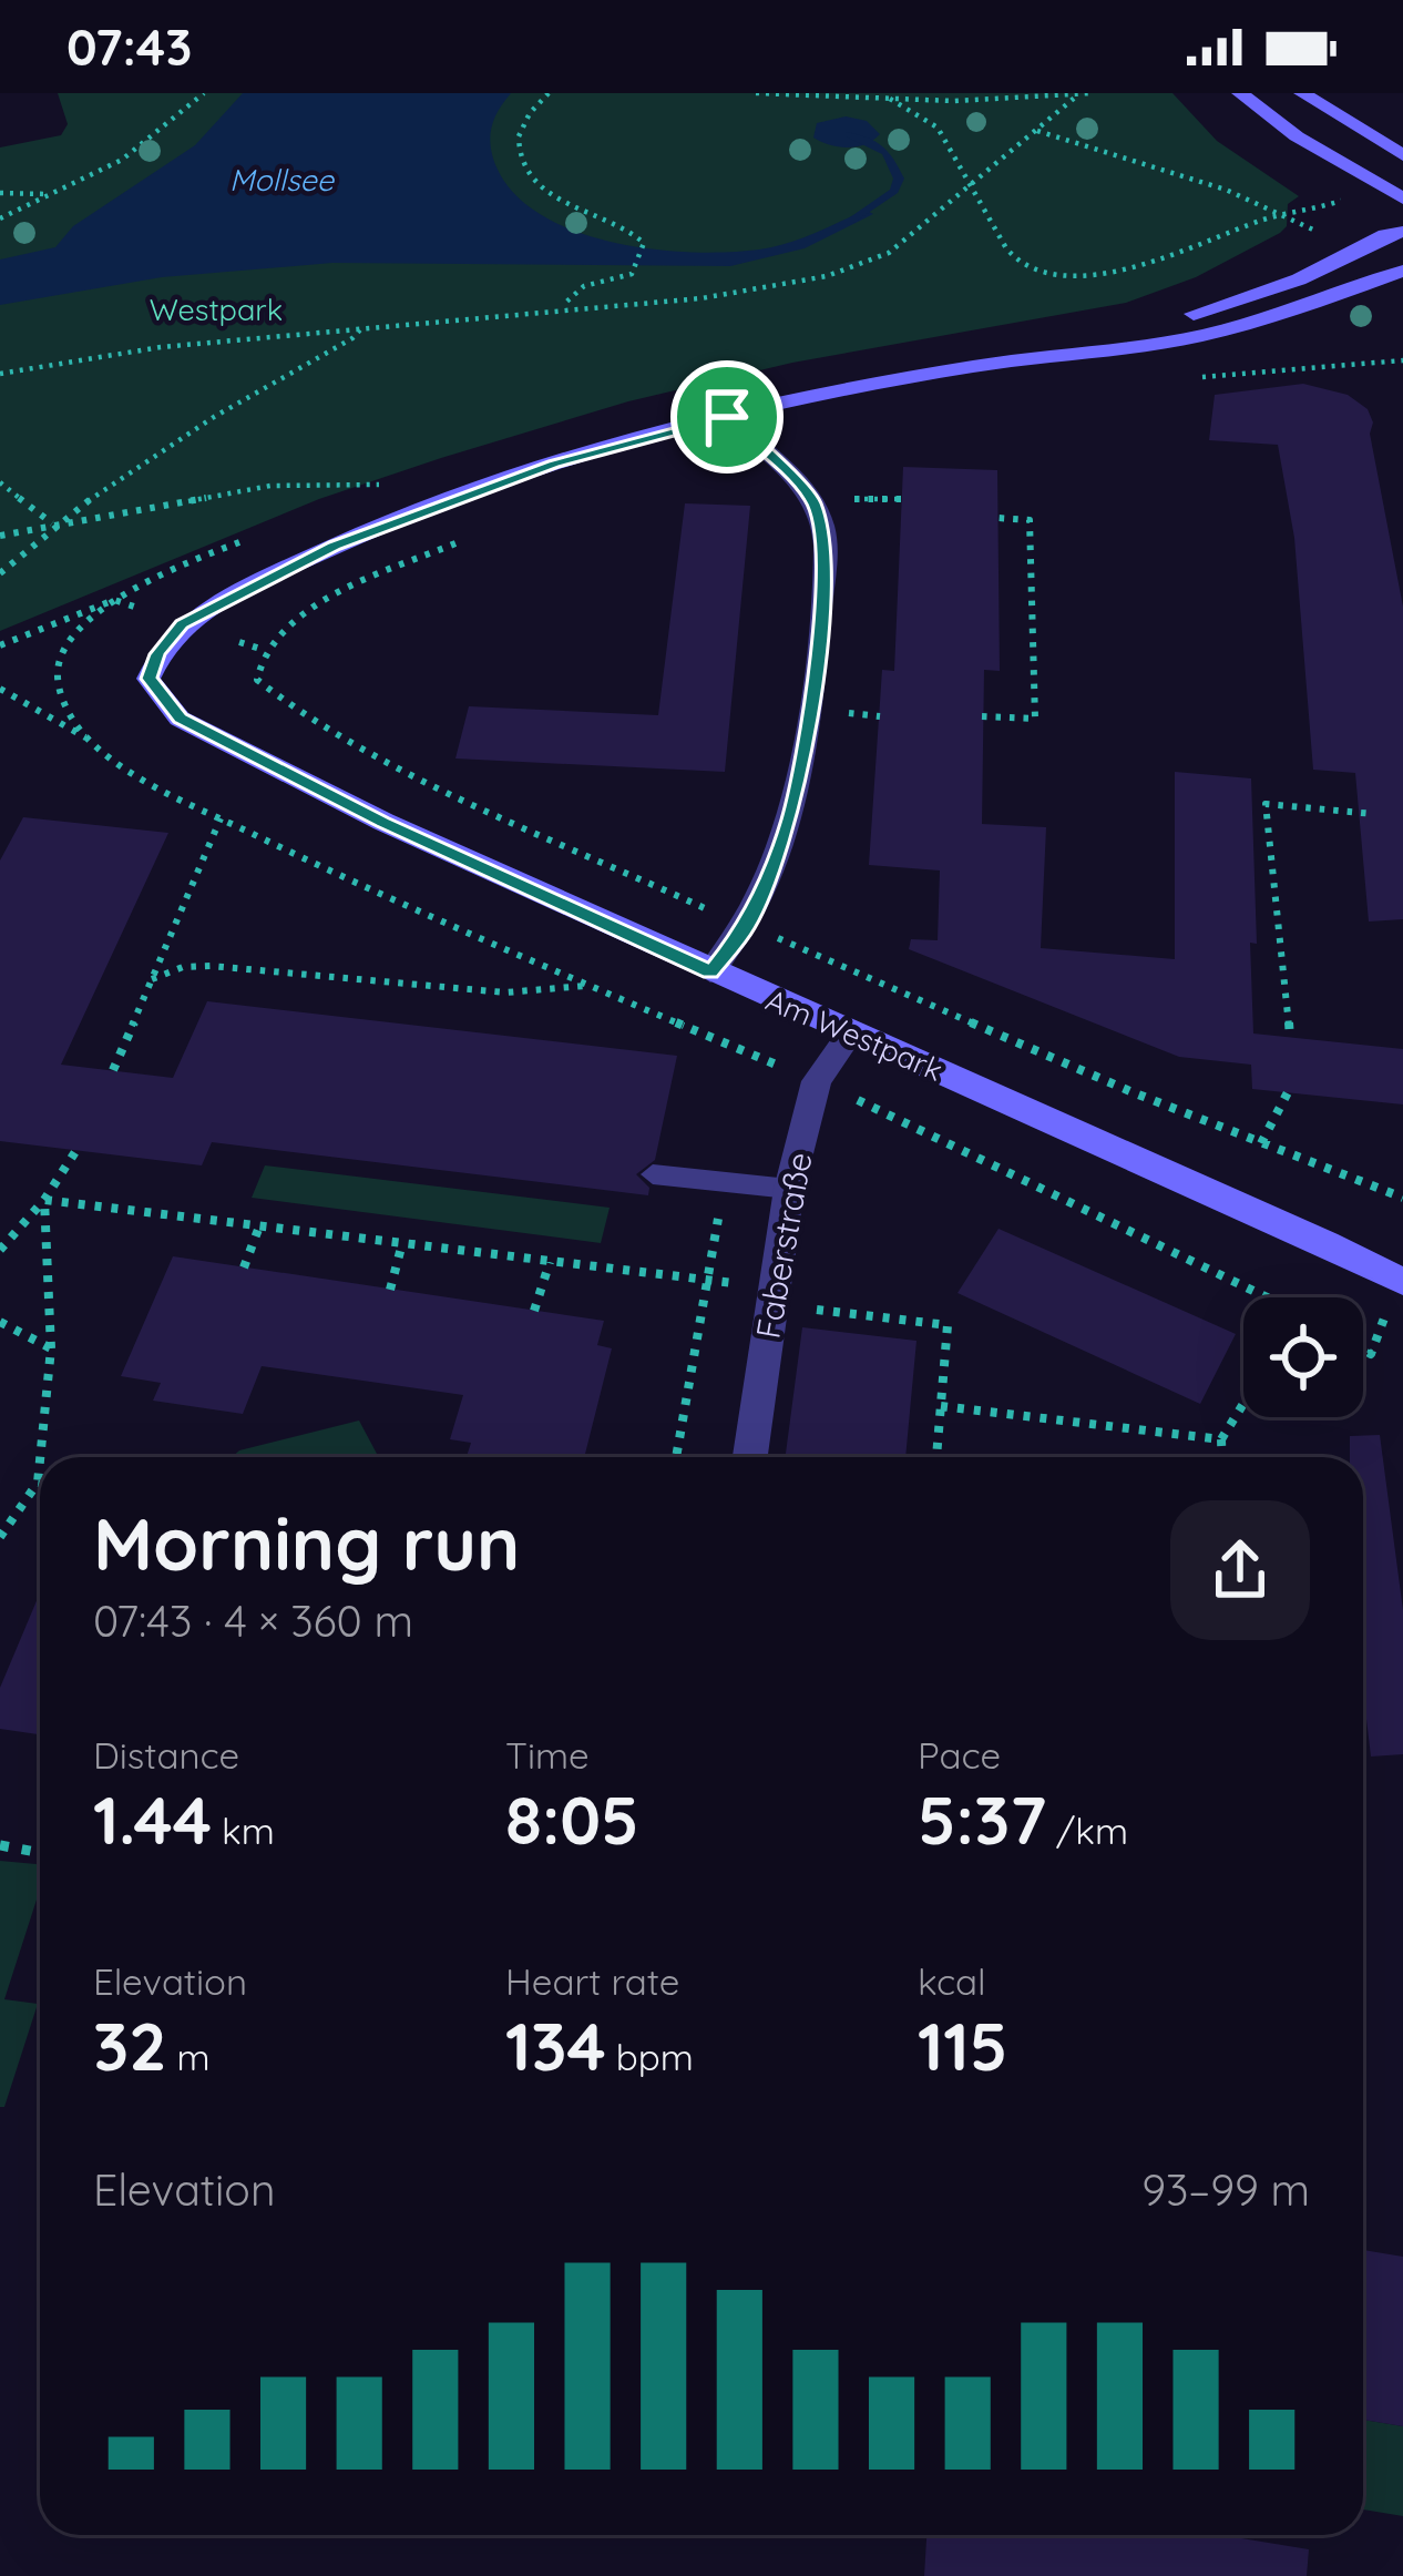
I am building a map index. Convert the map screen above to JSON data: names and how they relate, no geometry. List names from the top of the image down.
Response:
{
  "streets": {
    "street": ["Am Westpark", "Faberstraße"]
  },
  "crossings": [
    ["Am Westpark", "Faberstraße"]
  ],
  "water": ["Mollsee"],
  "parks": ["Westpark"],
  "page": {
    "status": "07:43",
    "heading": ["Morning run", "07:43 · 4 × 360 m"],
    "stats": [
      ["Distance", "1.44 km"],
      ["Time", "8:05"],
      ["Pace", "5:37 /km"],
      ["Elevation", "32 m"],
      ["Heart rate", "134 bpm"],
      ["kcal", "115"]
    ],
    "chart": ["Elevation", "93–99 m"]
  }
}
